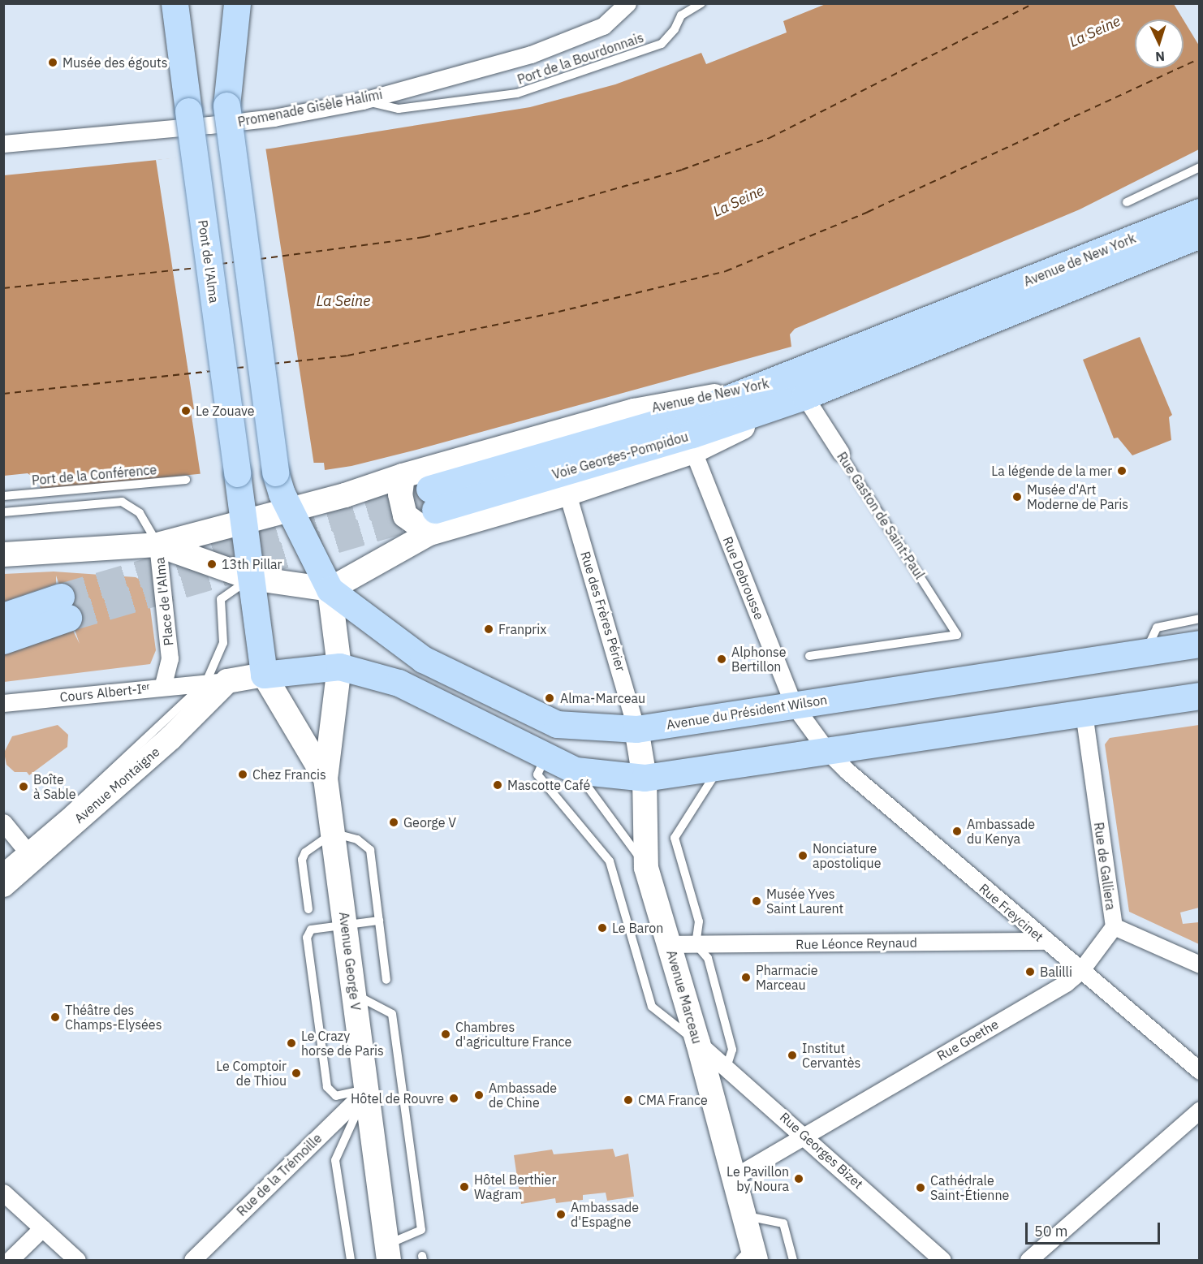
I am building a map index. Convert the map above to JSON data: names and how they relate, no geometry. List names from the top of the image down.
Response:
{
  "streets": {
    "main road": [
      "Avenue de New York",
      "Pont de l'Alma",
      "Voie Georges-Pompidou",
      "Avenue du Président Wilson"
    ],
    "street": [
      "Promenade Gisèle Halimi",
      "Rue Gaston de Saint-Paul",
      "Rue Debrousse",
      "Place de l'Alma",
      "Rue des Frères Périer",
      "Cours Albert-Iᵉʳ",
      "Avenue Montaigne",
      "Rue de Galliera",
      "Rue Freycinet",
      "Rue Léonce Reynaud",
      "Avenue George V",
      "Avenue Marceau",
      "Rue Goethe",
      "Rue Georges Bizet",
      "Rue de la Trémoille"
    ],
    "lane": ["Port de la Bourdonnais", "Port de la Conférence"]
  },
  "crossings": [
    ["Port de la Bourdonnais", "Promenade Gisèle Halimi"],
    ["Avenue de New York", "Voie Georges-Pompidou"],
    ["Avenue de New York", "Rue Gaston de Saint-Paul"],
    ["Avenue de New York", "Rue Debrousse"],
    ["Avenue de New York", "Place de l'Alma"],
    ["Avenue de New York", "Rue des Frères Périer"],
    ["Avenue de New York", "Avenue du Président Wilson"],
    ["Pont de l'Alma", "Place de l'Alma"],
    ["Voie Georges-Pompidou", "Rue Gaston de Saint-Paul"],
    ["Port de la Conférence", "Place de l'Alma"],
    ["Rue Debrousse", "Avenue du Président Wilson"],
    ["Rue Debrousse", "Rue Freycinet"],
    ["Place de l'Alma", "Cours Albert-Iᵉʳ"],
    ["Place de l'Alma", "Avenue du Président Wilson"],
    ["Rue des Frères Périer", "Avenue du Président Wilson"],
    ["Rue des Frères Périer", "Avenue Marceau"],
    ["Cours Albert-Iᵉʳ", "Avenue Montaigne"],
    ["Avenue du Président Wilson", "Avenue Marceau"],
    ["Rue de Galliera", "Rue Goethe"],
    ["Rue Freycinet", "Rue Léonce Reynaud"],
    ["Rue Freycinet", "Rue Goethe"],
    ["Rue Léonce Reynaud", "Avenue Marceau"],
    ["Avenue George V", "Rue de la Trémoille"],
    ["Avenue Marceau", "Rue Goethe"],
    ["Avenue Marceau", "Rue Georges Bizet"],
    ["Rue Goethe", "Rue Georges Bizet"]
  ],
  "water": ["La Seine"],
  "places": [
    "Musée des égouts",
    "Le Zouave",
    "La légende de la mer",
    "Musée d'Art Moderne de Paris",
    "13th Pillar",
    "Franprix",
    "Alphonse Bertillon",
    "Alma-Marceau",
    "Chez Francis",
    "Mascotte Café",
    "Boîte à Sable",
    "George V",
    "Ambassade du Kenya",
    "Nonciature apostolique",
    "Musée Yves Saint Laurent",
    "Le Baron",
    "Balilli",
    "Pharmacie Marceau",
    "Théâtre des Champs-Elysées",
    "Chambres d'agriculture France",
    "Le Crazy horse de Paris",
    "Institut Cervantès",
    "Le Comptoir de Thiou",
    "Ambassade de Chine",
    "Hôtel de Rouvre",
    "CMA France",
    "Le Pavillon by Noura",
    "Hôtel Berthier Wagram",
    "Cathédrale Saint-Étienne",
    "Ambassade d'Espagne"
  ],
  "scale_bar": "50 m",
  "north": "bottom"
}
